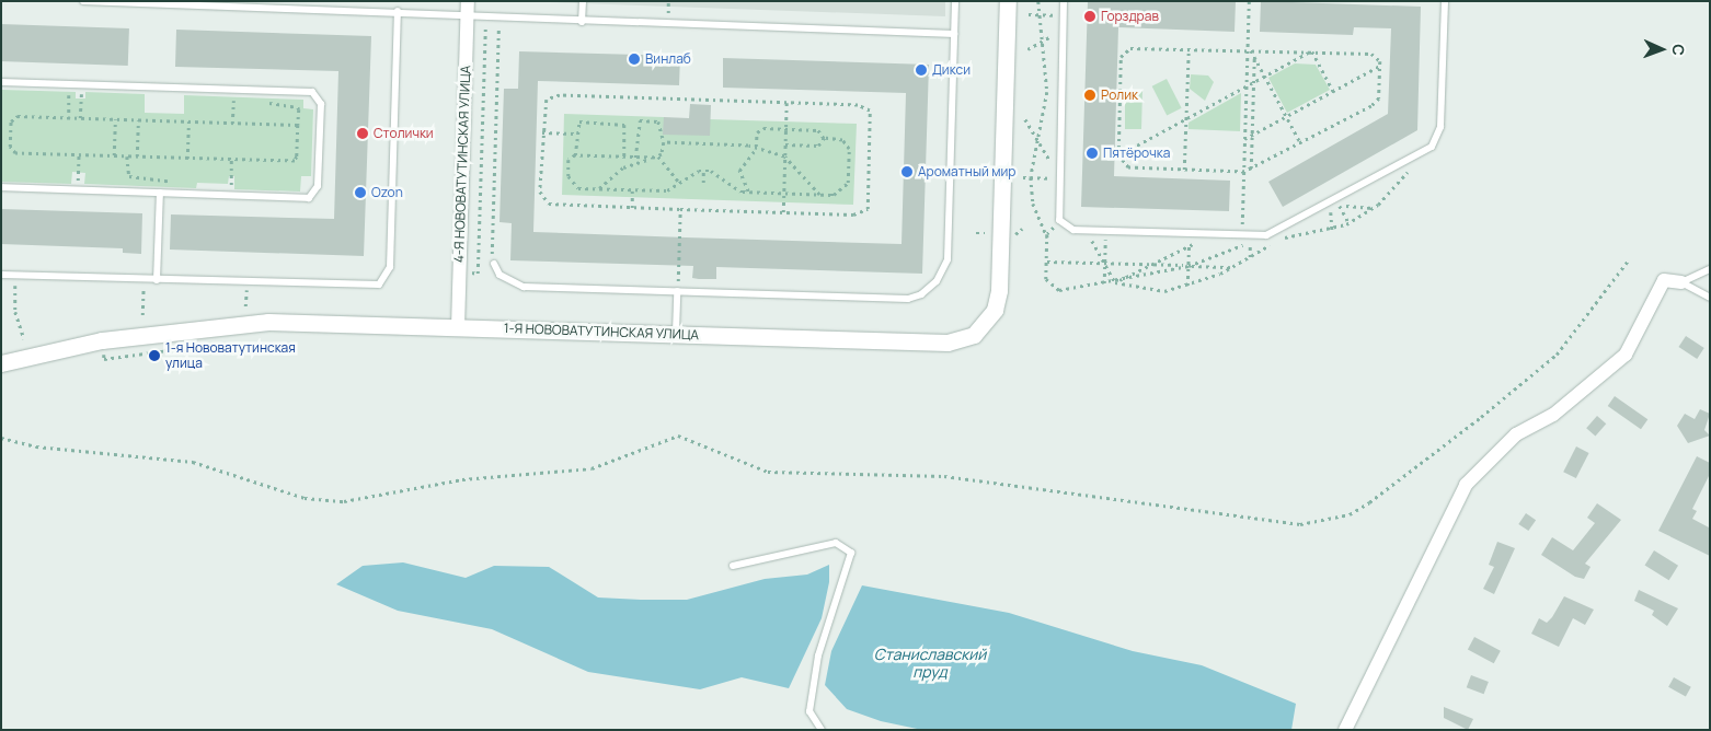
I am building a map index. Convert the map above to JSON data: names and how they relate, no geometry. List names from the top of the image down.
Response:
{
  "streets": {
    "street": ["4-Я НОВОВАТУТИНСКАЯ УЛИЦА", "1-Я НОВОВАТУТИНСКАЯ УЛИЦА"]
  },
  "crossings": [
    ["4-Я НОВОВАТУТИНСКАЯ УЛИЦА", "1-Я НОВОВАТУТИНСКАЯ УЛИЦА"]
  ],
  "water": ["Станиславский пруд"],
  "places": [
    "Горздрав",
    "Винлаб",
    "Дикси",
    "Ролик",
    "Столички",
    "Пятёрочка",
    "Ароматный мир",
    "Ozon",
    "1-я Нововатутинская улица"
  ],
  "north": "right"
}
